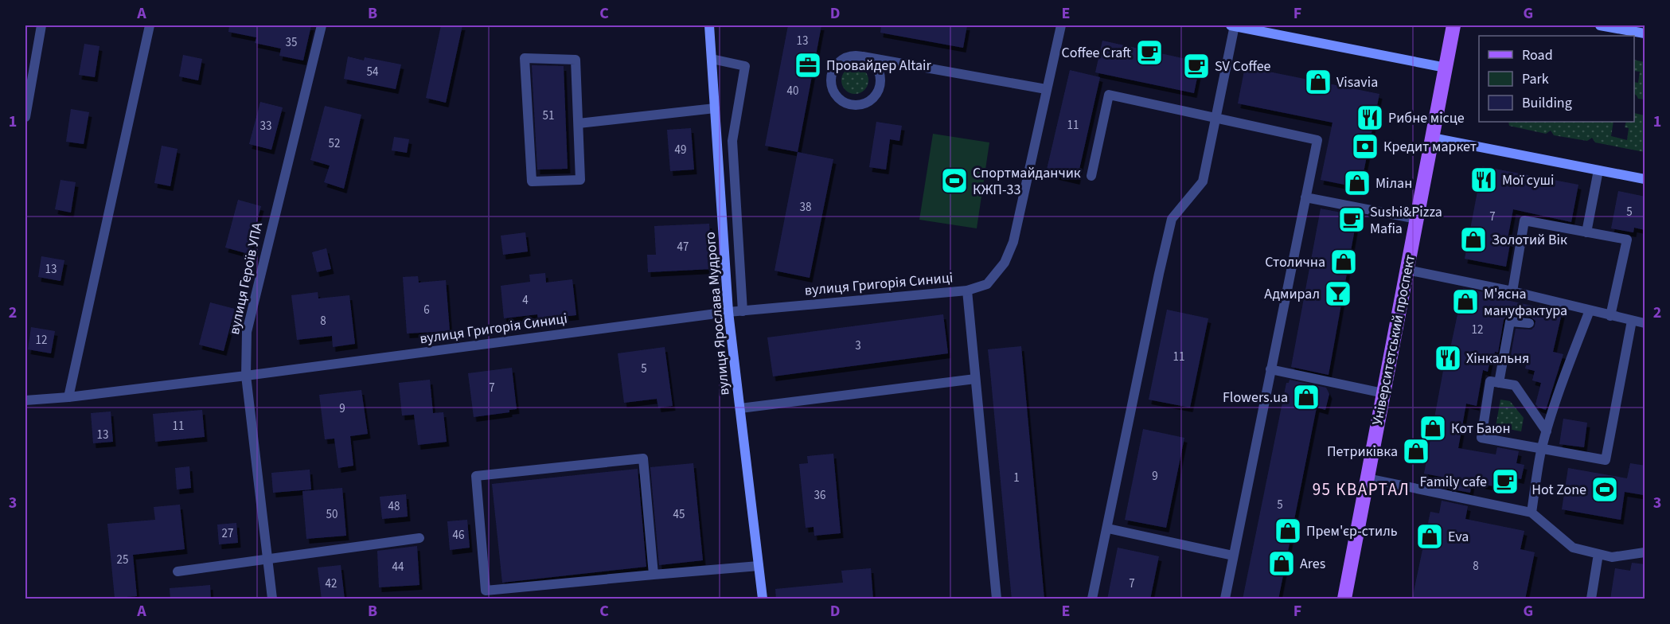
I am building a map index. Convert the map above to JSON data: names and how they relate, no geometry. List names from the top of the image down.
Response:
{
  "streets": {
    "main road": ["Університетський проспект"],
    "street": ["вулиця Героїв УПА", "вулиця Григорія Синиці", "вулиця Ярослава Мудрого"]
  },
  "crossings": [
    ["вулиця Героїв УПА", "вулиця Григорія Синиці"],
    ["вулиця Григорія Синиці", "вулиця Ярослава Мудрого"]
  ],
  "districts": ["95 КВАРТАЛ"],
  "places": {
    "cafe": [
      "Coffee Craft",
      "SV Coffee",
      "Sushi&Pizza Mafia",
      "Family cafe"
    ],
    "office": ["Провайдер Altair"],
    "shop": [
      "Visavia",
      "Мілан",
      "Золотий Вік",
      "Столична",
      "М'ясна мануфактура",
      "Flowers.ua",
      "Кот Баюн",
      "Петриківка",
      "Прем'єр-стиль",
      "Eva",
      "Ares"
    ],
    "restaurant": ["Рибне місце", "Мої суші", "Хінкальня"],
    "bank": ["Кредит маркет"],
    "sports": ["Спортмайданчик КЖП-33", "Hot Zone"],
    "bar": ["Адмирал"]
  },
  "house_numbers": [
    "13",
    "35",
    "54",
    "40",
    "51",
    "11",
    "33",
    "52",
    "49",
    "38",
    "5",
    "7",
    "47",
    "13",
    "4",
    "6",
    "8",
    "12",
    "12",
    "3",
    "11",
    "5",
    "7",
    "9",
    "11",
    "13",
    "9",
    "1",
    "36",
    "5",
    "48",
    "50",
    "45",
    "27",
    "46",
    "25",
    "8",
    "44",
    "42",
    "7"
  ],
  "legend": ["Road", "Park", "Building"],
  "grid": {
    "columns": [
      "A",
      "B",
      "C",
      "D",
      "E",
      "F",
      "G"
    ],
    "rows": ["1", "2", "3"]
  }
}
